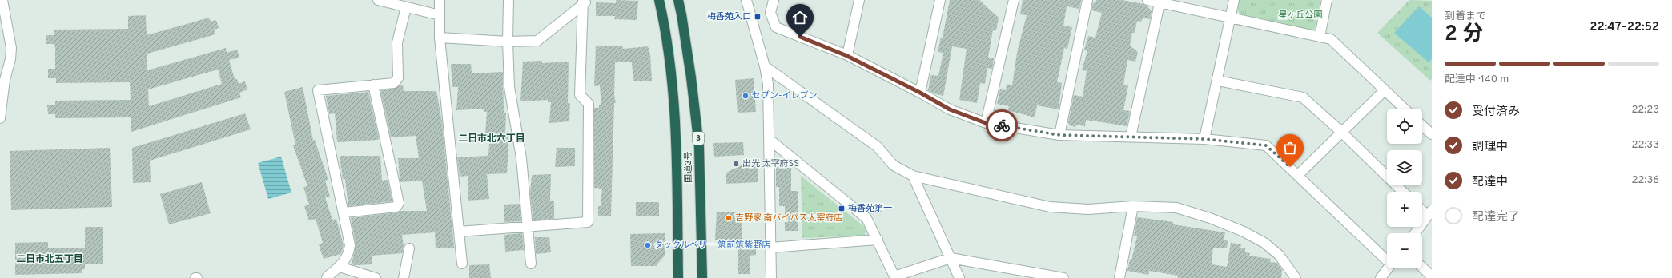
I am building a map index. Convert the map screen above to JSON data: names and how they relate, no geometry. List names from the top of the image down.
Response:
{
  "streets": {
    "highway": ["3", "国道3号"]
  },
  "districts": ["二日市北六丁目", "二日市北五丁目"],
  "parks": ["星ヶ丘公園"],
  "places": {
    "transit": ["梅香苑入口", "梅香苑第一"],
    "other": [
      "セブン-イレブン",
      "出光 太宰府SS",
      "吉野家 南バイパス太宰府店",
      "タックルベリー 筑前筑紫野店"
    ]
  },
  "page": {
    "heading": ["2 分", "到着まで", "22:47–22:52"],
    "bar": "配達中 · 140 m",
    "list": [
      ["受付済み", "22:23"],
      ["調理中", "22:33"],
      ["配達中", "22:36"],
      "配達完了"
    ],
    "map_buttons": ["+", "−"]
  }
}
